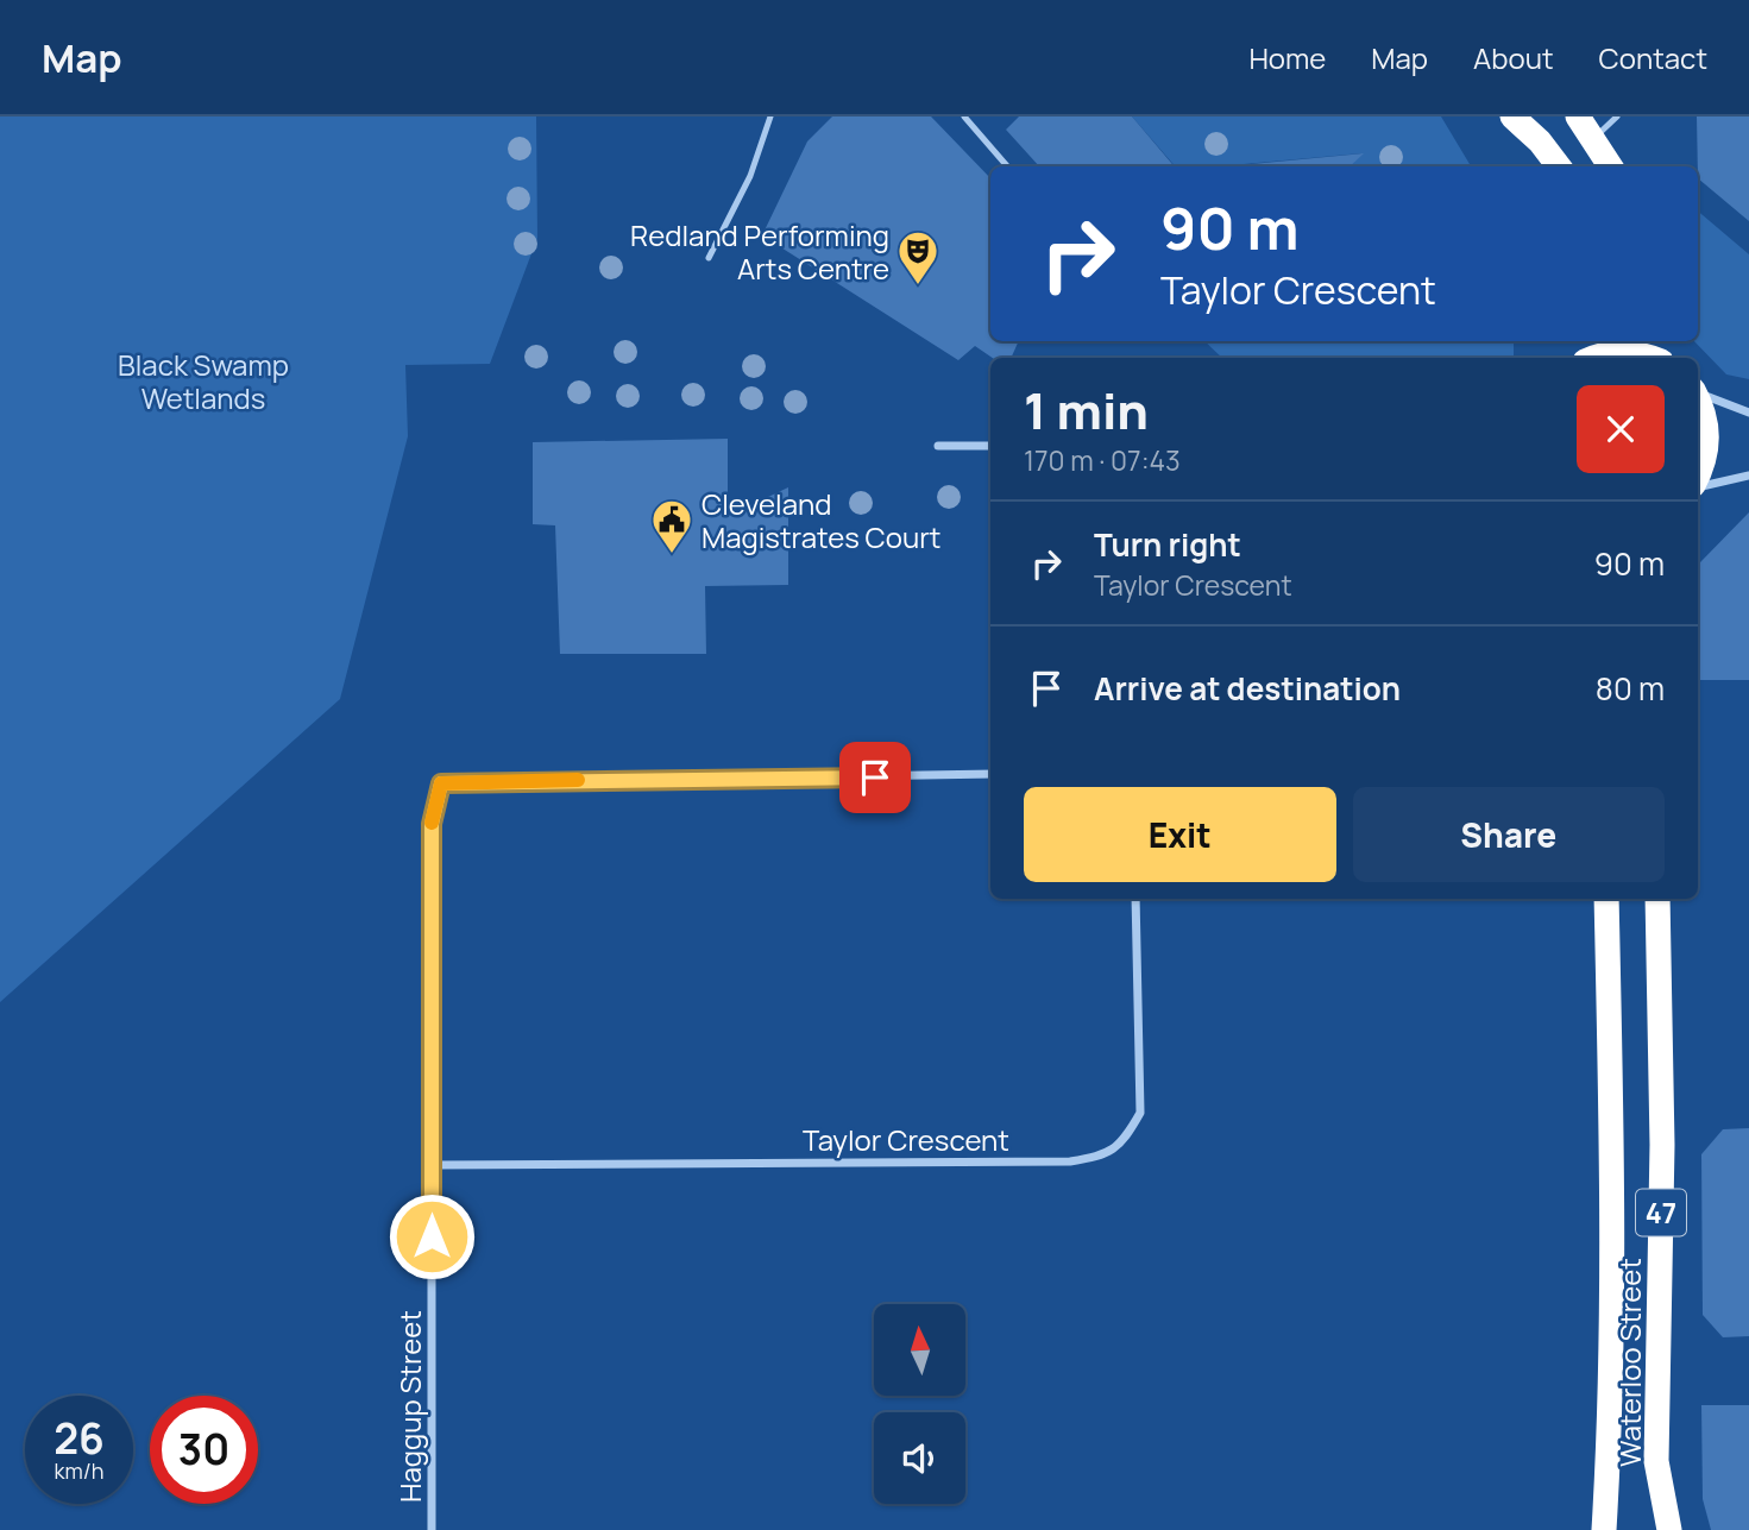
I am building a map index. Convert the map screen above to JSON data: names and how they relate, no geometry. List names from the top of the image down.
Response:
{
  "streets": {
    "highway": ["47", "Waterloo Street"],
    "street": ["Taylor Crescent", "Haggup Street"]
  },
  "crossings": [
    ["Taylor Crescent", "Haggup Street"]
  ],
  "parks": ["Black Swamp Wetlands"],
  "places": {
    "theatre": ["Redland Performing Arts Centre"],
    "public building": ["Cleveland Magistrates Court"]
  },
  "north": "top",
  "page": {
    "header": "Map",
    "nav": [
      "Home",
      "Map",
      "About",
      "Contact"
    ],
    "turn": ["90 m", "Taylor Crescent"],
    "heading": ["1 min", "170 m · 07:43"],
    "list": [
      {
        "name": "Turn right",
        "note": "Taylor Crescent",
        "value": "90 m"
      },
      {
        "name": "Arrive at destination",
        "value": "80 m"
      }
    ],
    "buttons": ["Exit", "Share"],
    "speed": "26 km/h",
    "limit": "30"
  }
}
